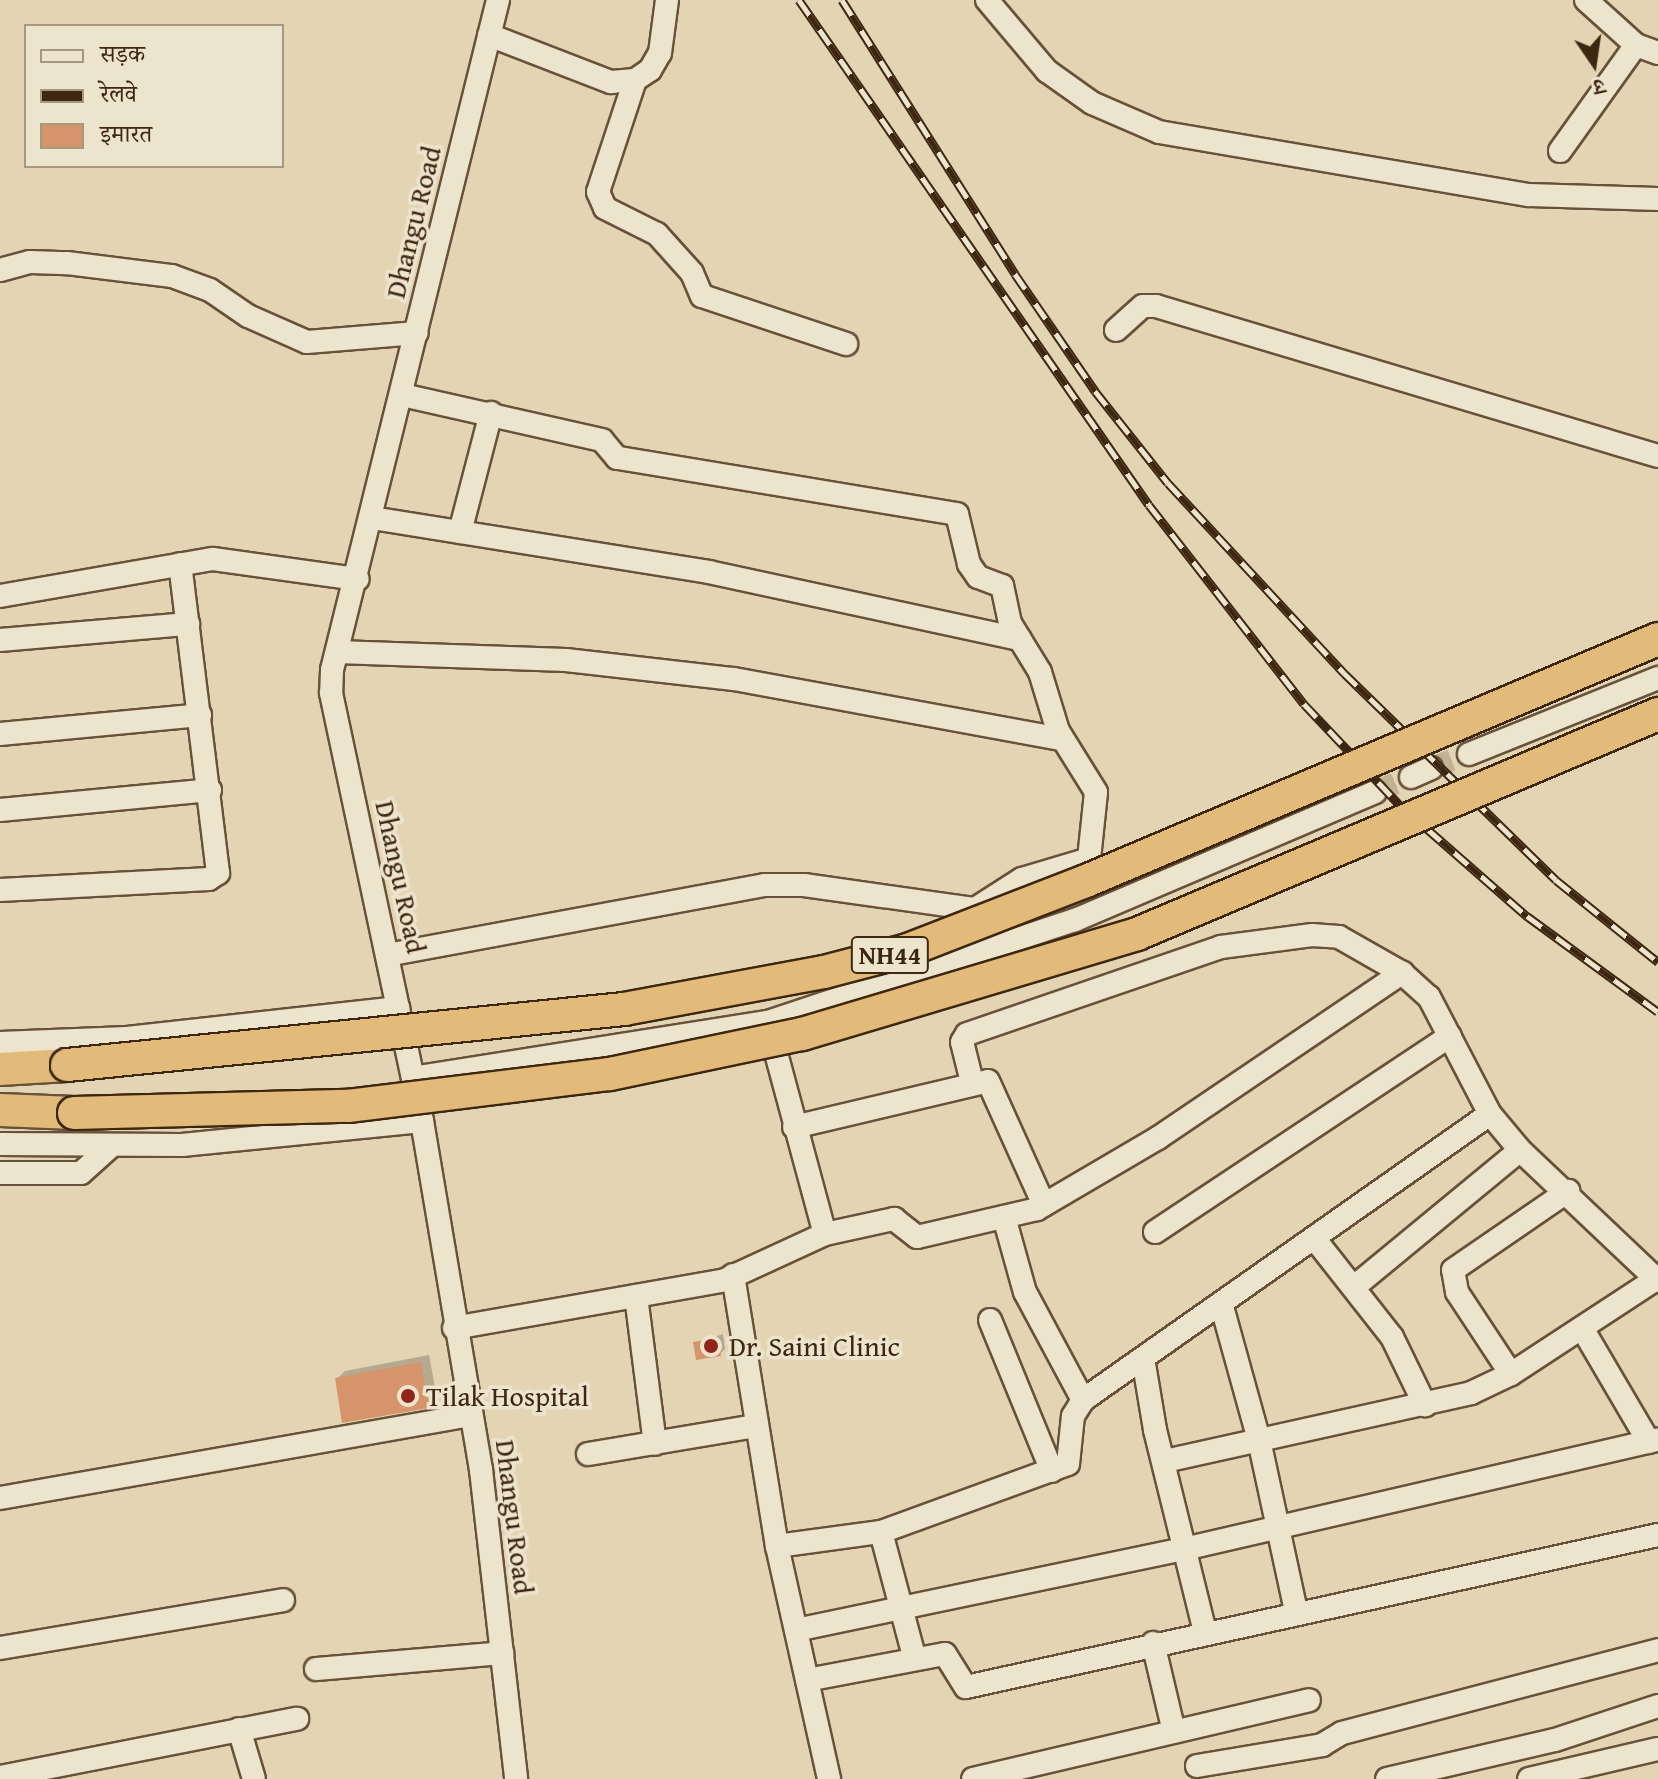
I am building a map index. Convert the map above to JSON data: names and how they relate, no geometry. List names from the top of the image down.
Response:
{
  "streets": {
    "highway": ["NH44"],
    "street": ["Dhangu Road"]
  },
  "places": ["Dr. Saini Clinic", "Tilak Hospital"],
  "legend": ["सड़क", "रेलवे", "इमारत"],
  "north": "bottom"
}
